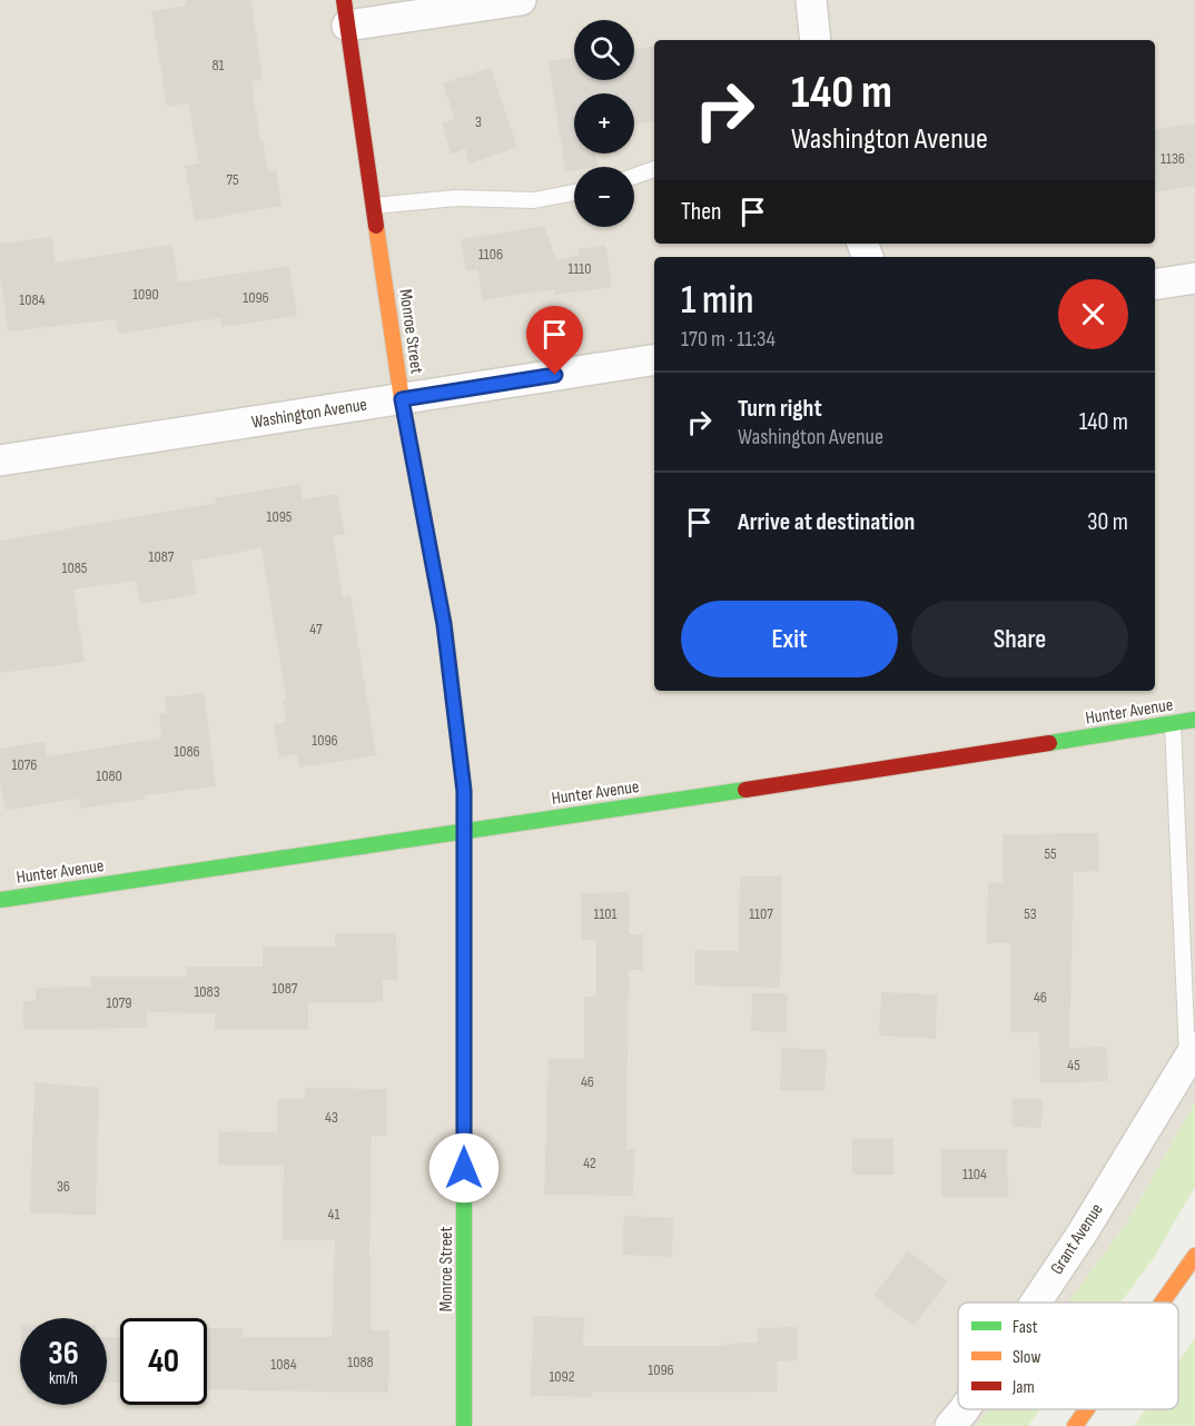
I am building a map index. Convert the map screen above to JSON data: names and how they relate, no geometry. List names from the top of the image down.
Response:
{
  "streets": {
    "main road": ["Monroe Street", "Hunter Avenue"],
    "street": ["Washington Avenue", "Grant Avenue"]
  },
  "crossings": [
    ["Monroe Street", "Washington Avenue"],
    ["Monroe Street", "Hunter Avenue"]
  ],
  "house_numbers": [
    "81",
    "3",
    "1136",
    "75",
    "1106",
    "1110",
    "1090",
    "1096",
    "1084",
    "1095",
    "1087",
    "1085",
    "47",
    "1096",
    "1086",
    "1076",
    "1080",
    "55",
    "1101",
    "1107",
    "53",
    "1087",
    "1083",
    "46",
    "1079",
    "45",
    "46",
    "43",
    "42",
    "1104",
    "36",
    "41",
    "1088",
    "1084",
    "1096",
    "1092"
  ],
  "legend": ["Fast", "Slow", "Jam"],
  "page": {
    "map_buttons": ["+", "−"],
    "turn": ["140 m", "Washington Avenue"],
    "then": "Then",
    "heading": ["1 min", "170 m · 11:34"],
    "list": [
      {
        "name": "Turn right",
        "note": "Washington Avenue",
        "value": "140 m"
      },
      {
        "name": "Arrive at destination",
        "value": "30 m"
      }
    ],
    "buttons": ["Exit", "Share"],
    "speed": "36 km/h",
    "limit": "40"
  }
}
